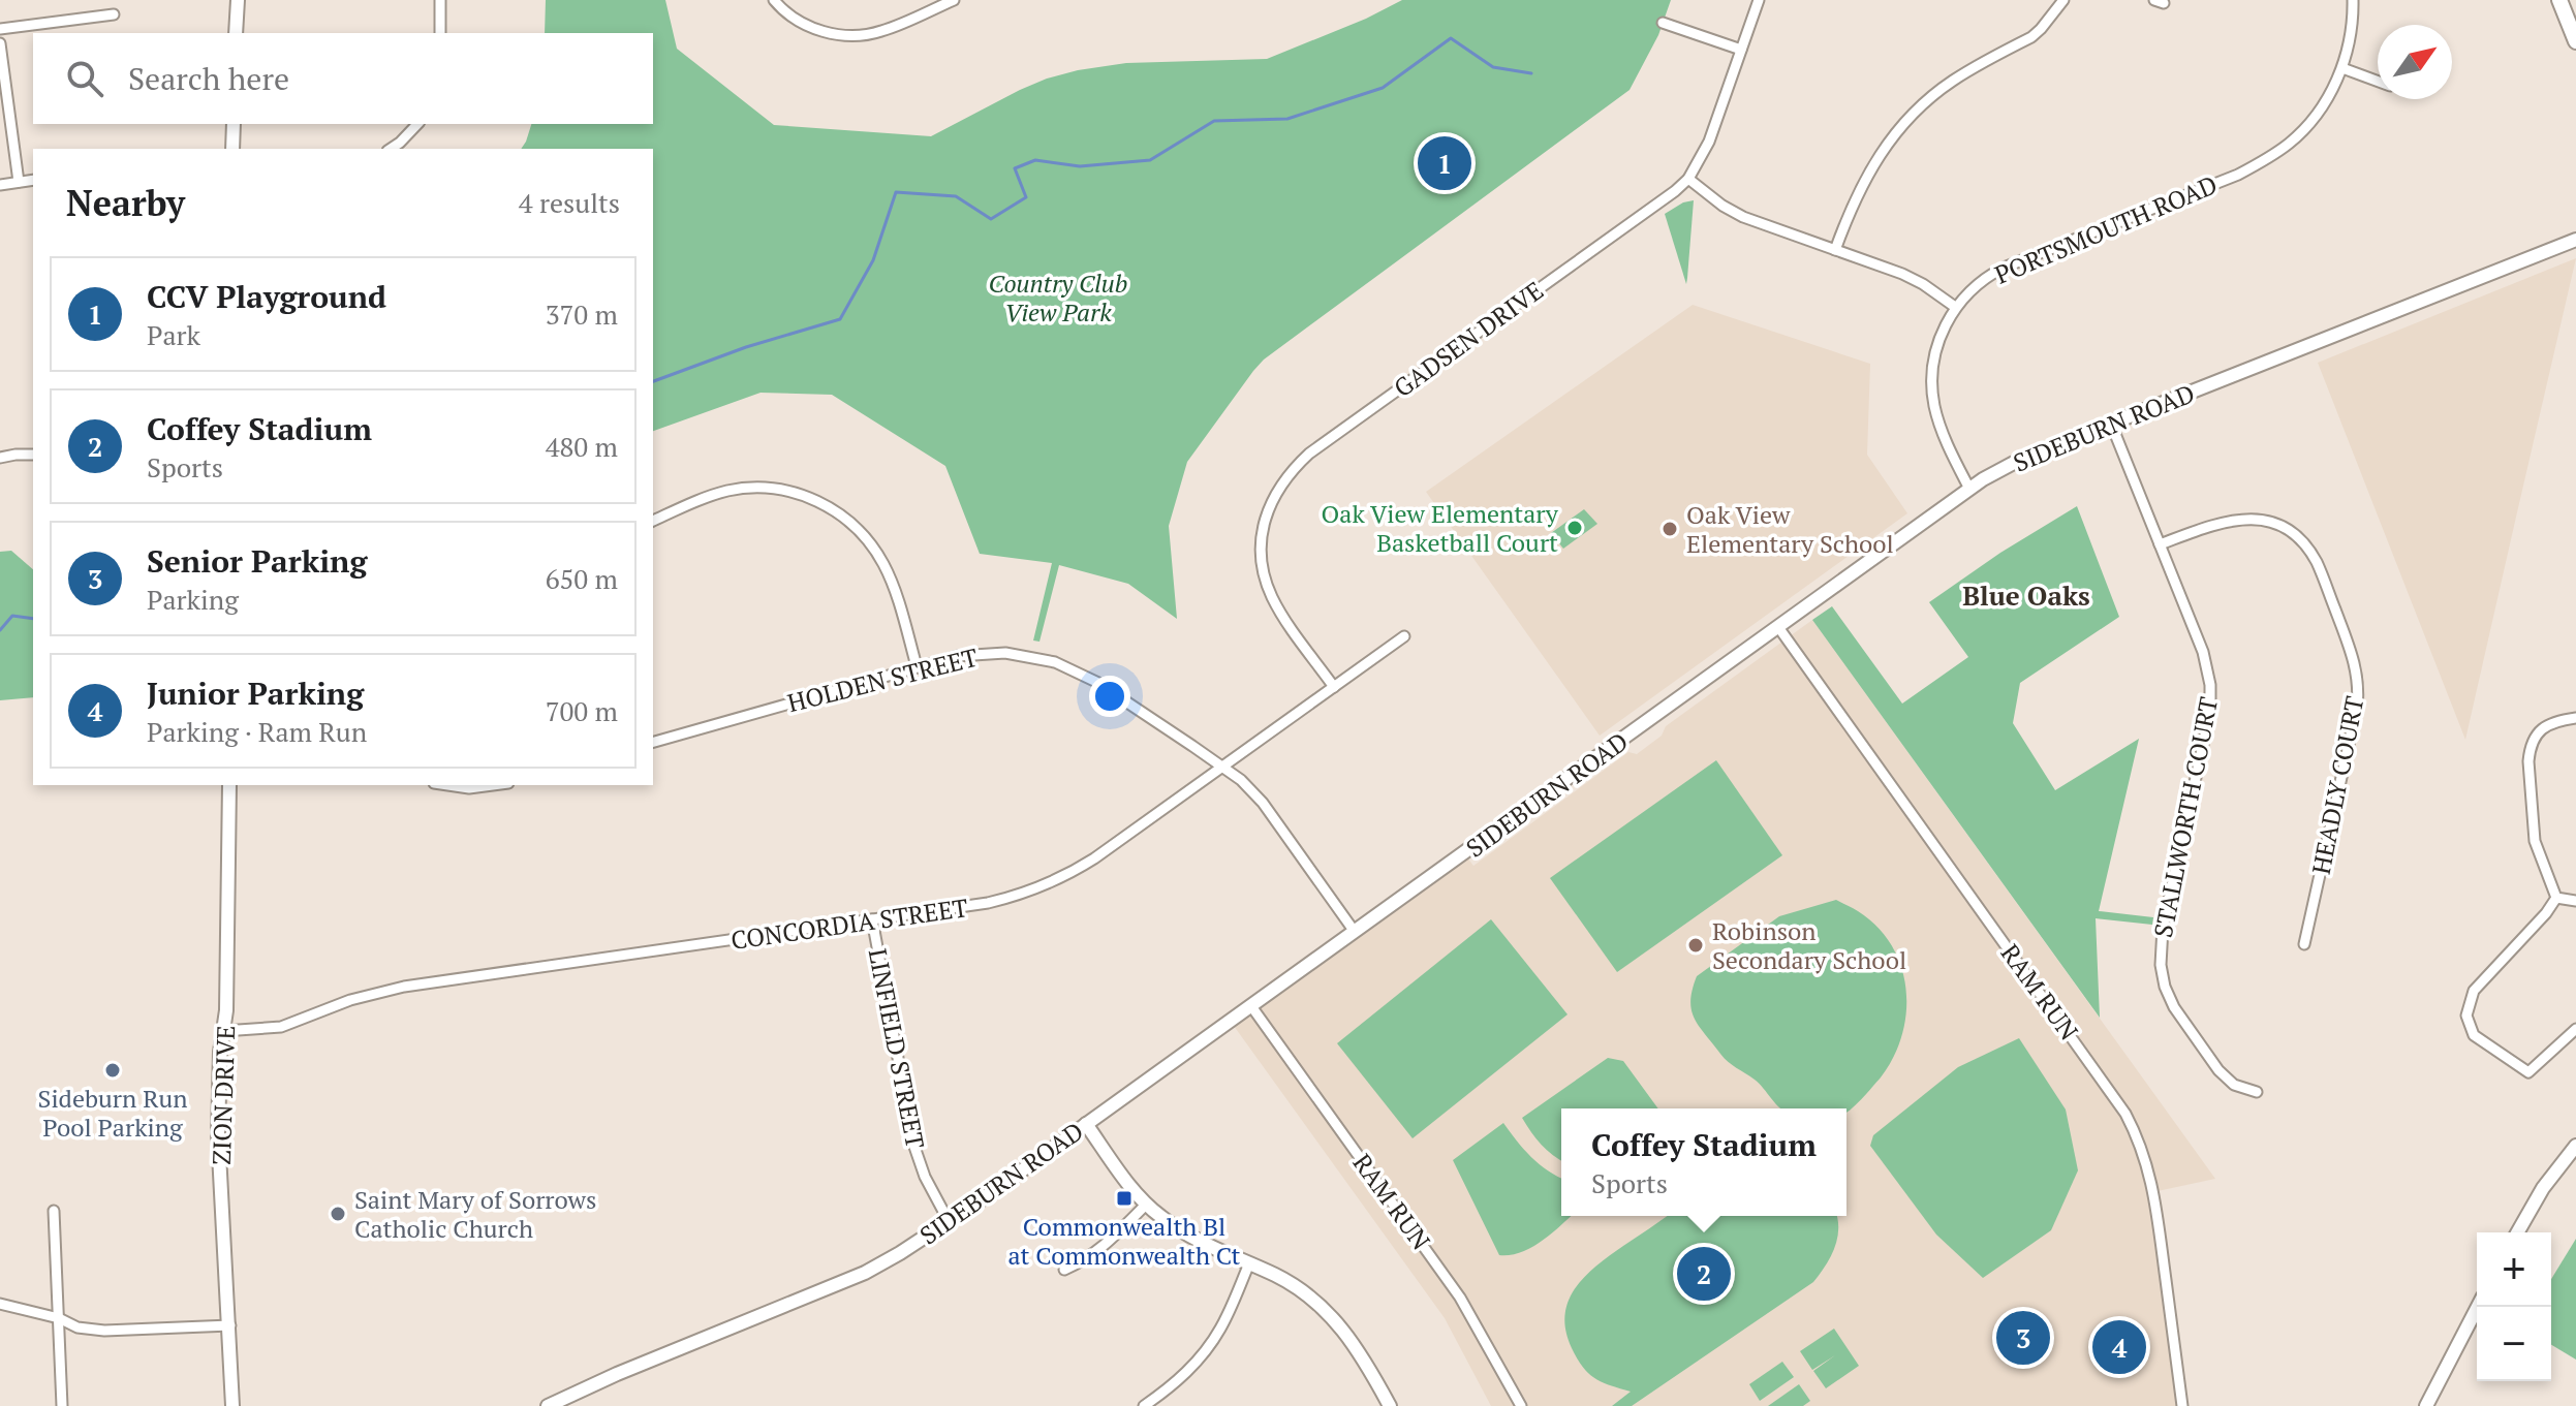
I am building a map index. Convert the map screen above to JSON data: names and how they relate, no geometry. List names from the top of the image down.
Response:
{
  "streets": {
    "street": [
      "PORTSMOUTH ROAD",
      "GADSEN DRIVE",
      "SIDEBURN ROAD",
      "HOLDEN STREET",
      "HEADLY COURT",
      "STALLWORTH COURT",
      "CONCORDIA STREET",
      "RAM RUN",
      "LINFIELD STREET",
      "ZION DRIVE"
    ]
  },
  "crossings": [
    ["PORTSMOUTH ROAD", "SIDEBURN ROAD"],
    ["GADSEN DRIVE", "CONCORDIA STREET"],
    ["SIDEBURN ROAD", "HOLDEN STREET"],
    ["SIDEBURN ROAD", "STALLWORTH COURT"],
    ["SIDEBURN ROAD", "RAM RUN"],
    ["SIDEBURN ROAD", "LINFIELD STREET"],
    ["HOLDEN STREET", "CONCORDIA STREET"],
    ["HEADLY COURT", "STALLWORTH COURT"],
    ["CONCORDIA STREET", "LINFIELD STREET"],
    ["CONCORDIA STREET", "ZION DRIVE"]
  ],
  "districts": ["Blue Oaks"],
  "parks": ["Country Club View Park"],
  "places": {
    "other": [
      "Oak View Elementary Basketball Court",
      "Oak View Elementary School",
      "Robinson Secondary School",
      "Sideburn Run Pool Parking",
      "Saint Mary of Sorrows Catholic Church"
    ],
    "transit": ["Commonwealth Bl at Commonwealth Ct"]
  },
  "north": "top right",
  "page": {
    "search": "Search here",
    "pins": [
      "1",
      "2",
      "3",
      "4"
    ],
    "heading": ["Nearby", "4 results"],
    "list": [
      {
        "mark": "1",
        "name": "CCV Playground",
        "note": "Park",
        "value": "370 m"
      },
      {
        "mark": "2",
        "name": "Coffey Stadium",
        "note": "Sports",
        "value": "480 m"
      },
      {
        "mark": "3",
        "name": "Senior Parking",
        "note": "Parking",
        "value": "650 m"
      },
      {
        "mark": "4",
        "name": "Junior Parking",
        "note": "Parking · Ram Run",
        "value": "700 m"
      }
    ],
    "popup": ["Coffey Stadium", "Sports"],
    "map_buttons": ["+", "−"]
  }
}
